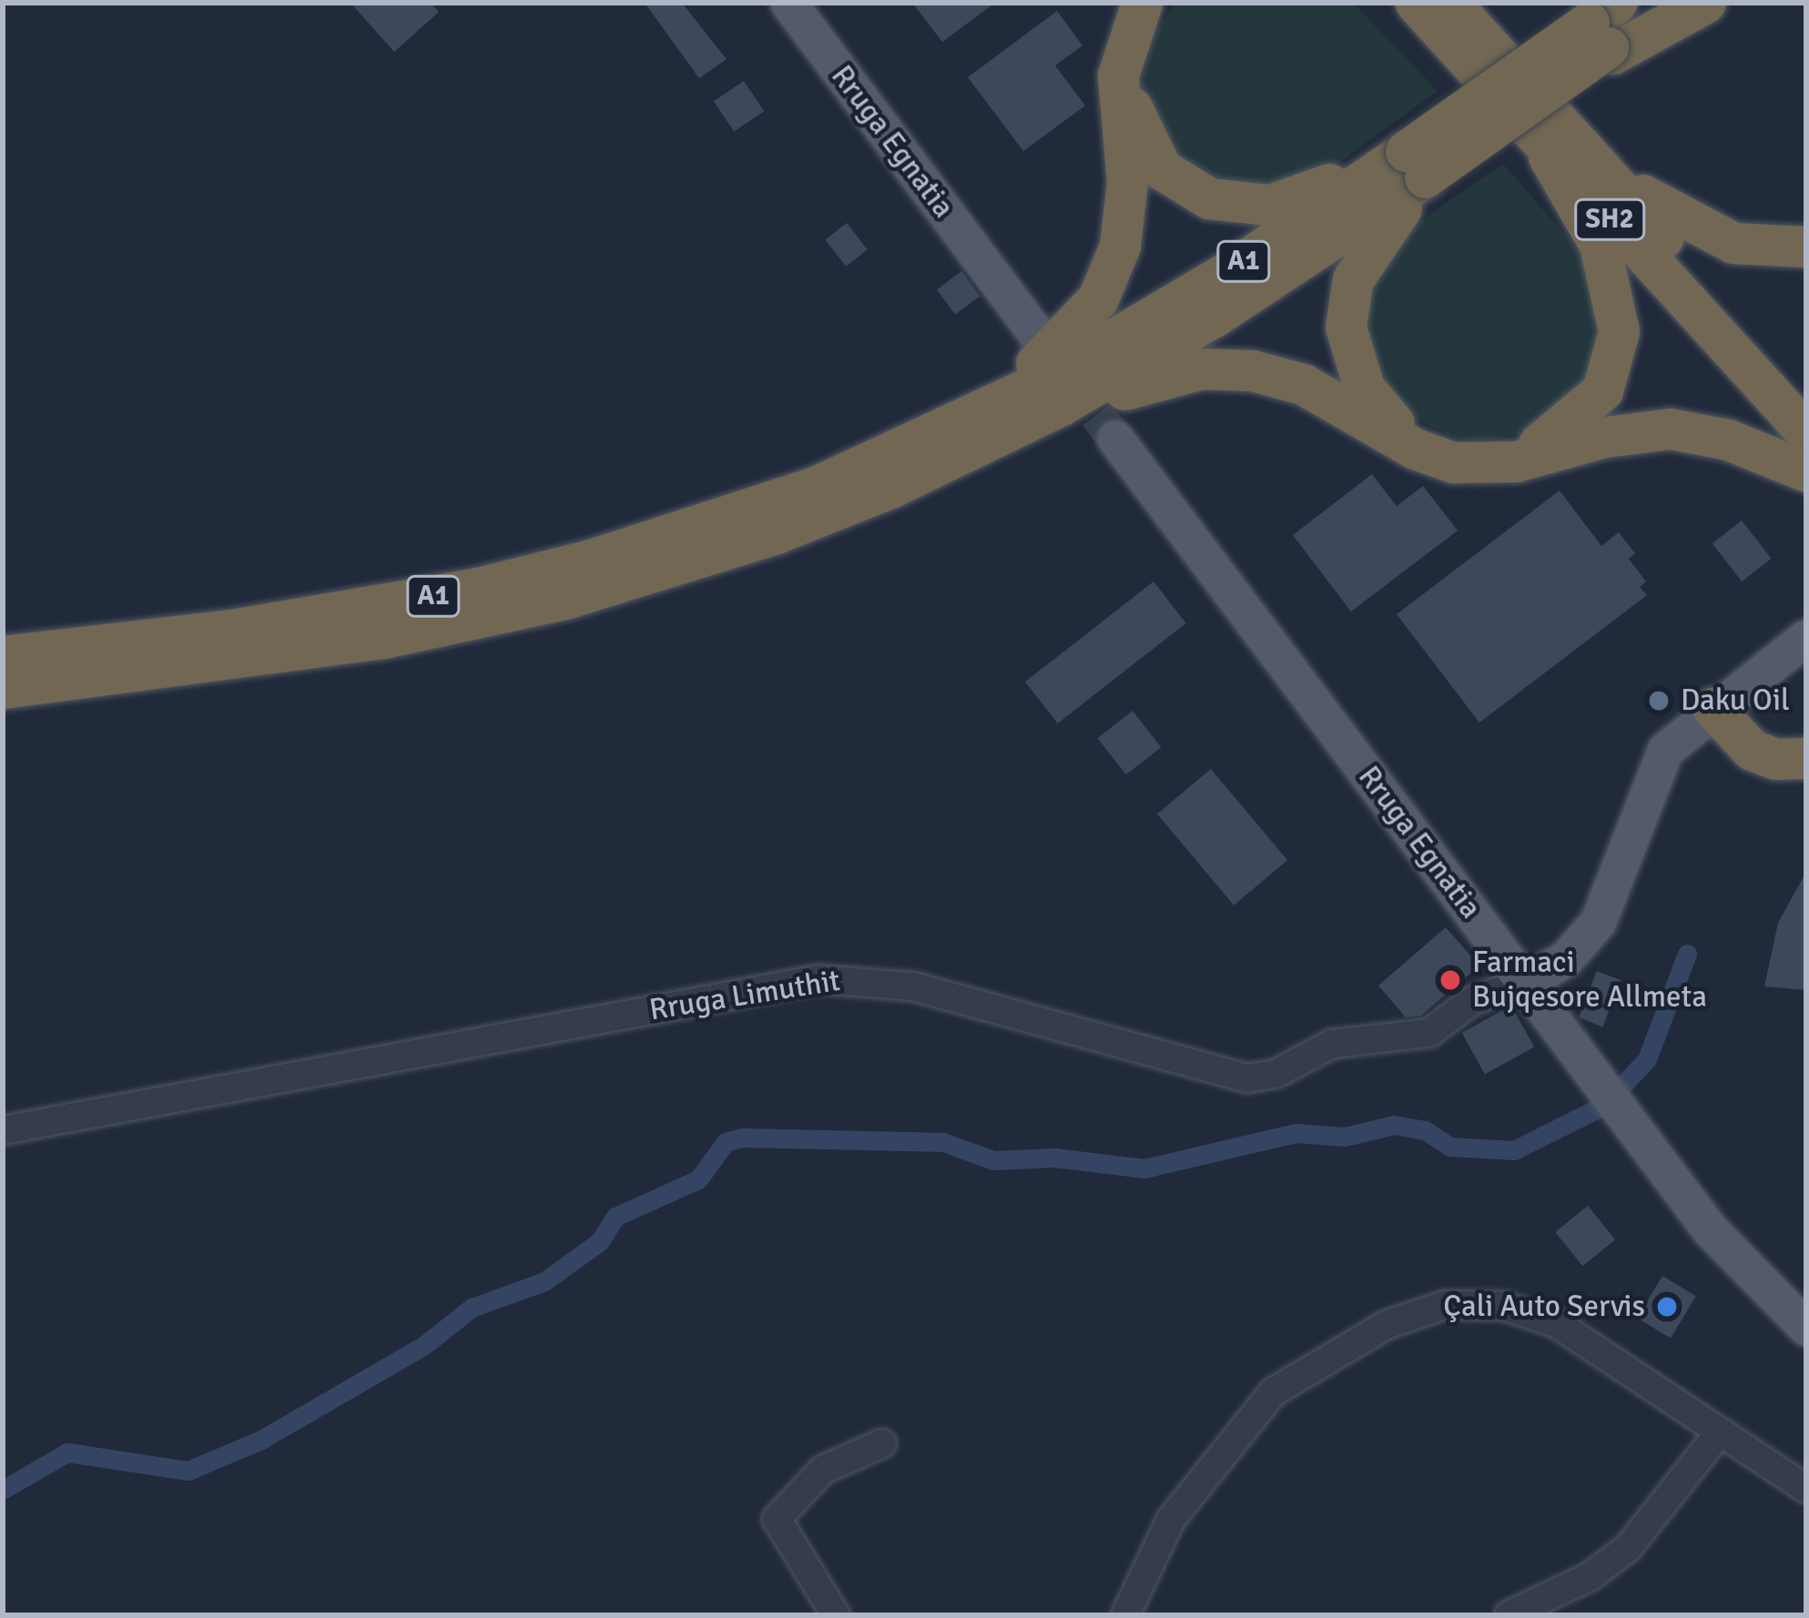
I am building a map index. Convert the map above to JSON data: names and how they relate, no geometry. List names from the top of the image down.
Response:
{
  "streets": {
    "highway": ["SH2", "A1"],
    "main road": ["Rruga Egnatia"],
    "street": ["Rruga Limuthit"]
  },
  "crossings": [
    ["Rruga Egnatia", "Rruga Limuthit"],
    ["SH2", "A1"]
  ],
  "places": ["Daku Oil", "Farmaci Bujqesore Allmeta", "Çali Auto Servis"]
}
